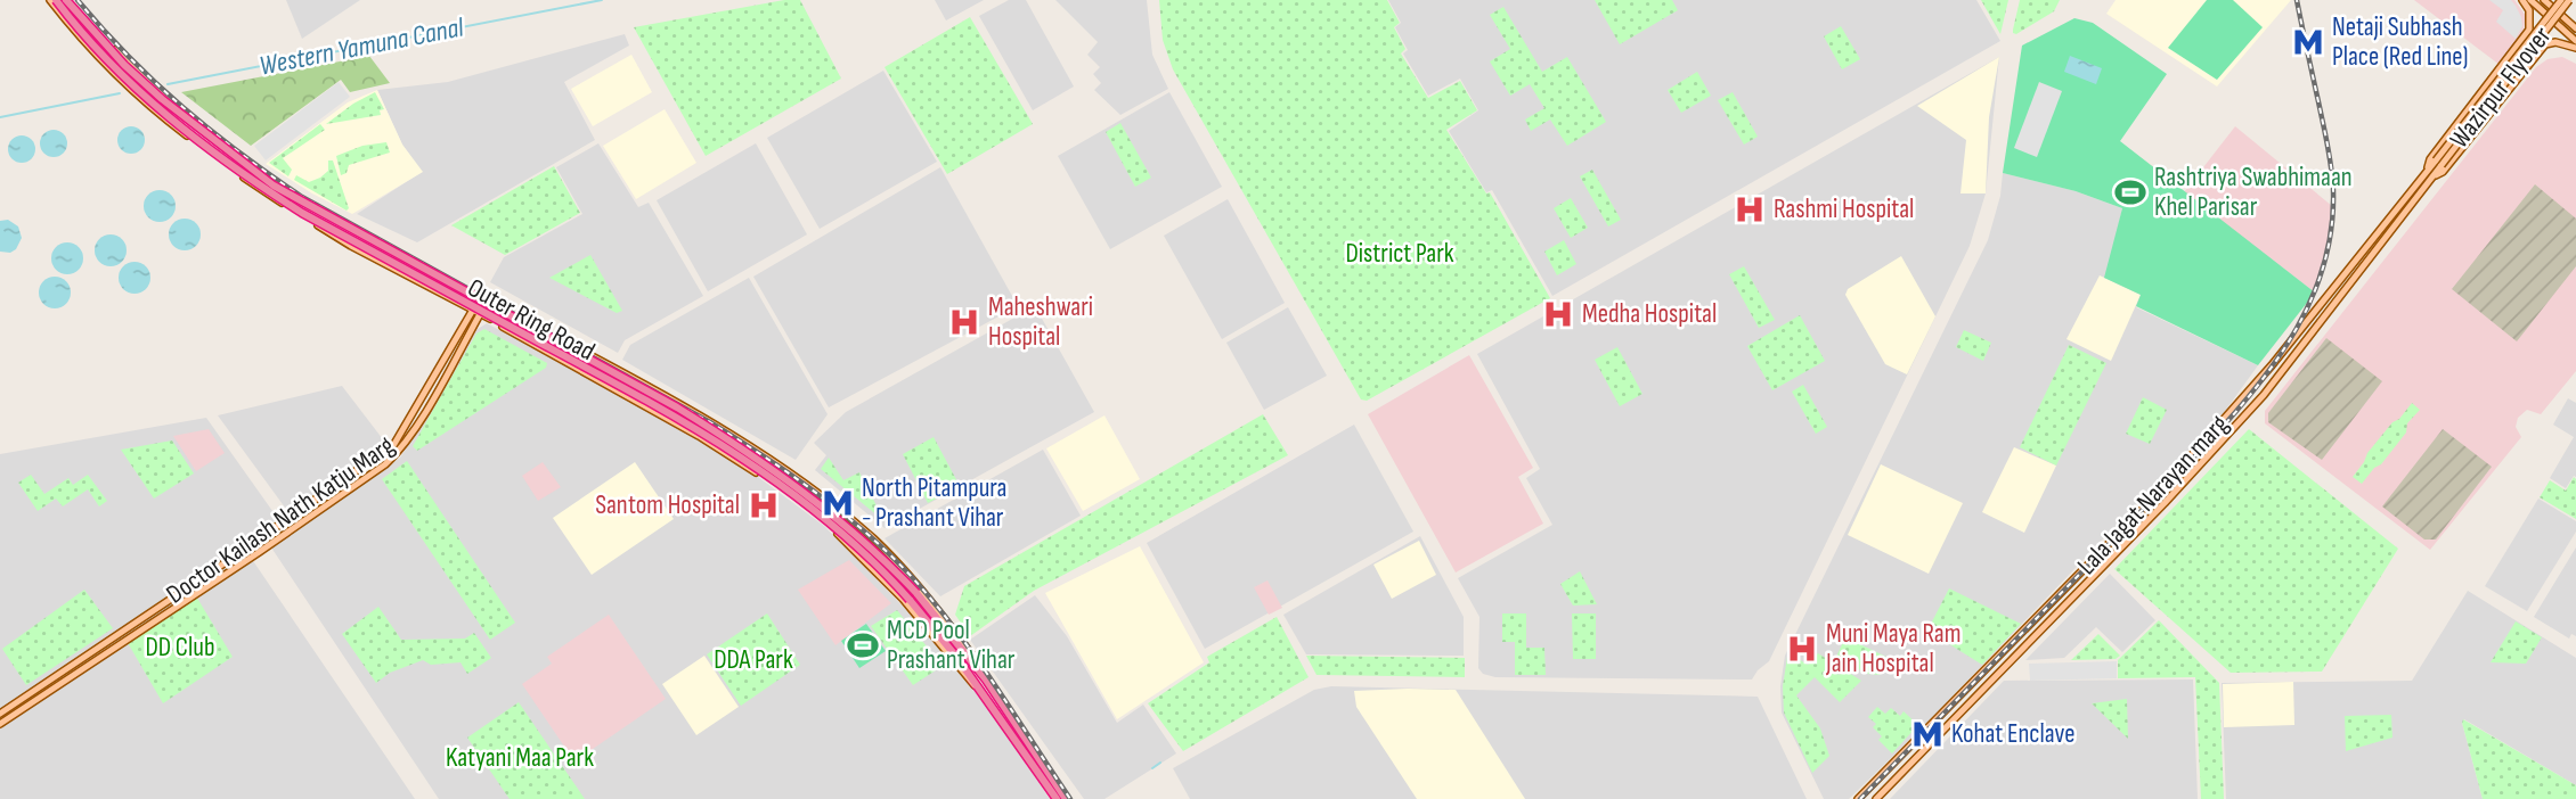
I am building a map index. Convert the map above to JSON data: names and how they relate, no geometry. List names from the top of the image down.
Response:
{
  "streets": {
    "highway": ["Outer Ring Road"],
    "main road": ["Wazirpur Flyover", "Lala Jagat Narayan marg", "Doctor Kailash Nath Katju Marg"]
  },
  "crossings": [
    ["Wazirpur Flyover", "Lala Jagat Narayan marg"],
    ["Outer Ring Road", "Doctor Kailash Nath Katju Marg"]
  ],
  "water": ["Western Yamuna Canal"],
  "parks": [
    "District Park",
    "DD Club",
    "DDA Park",
    "Katyani Maa Park"
  ],
  "places": {
    "metro station": ["Netaji Subhash Place (Red Line)", "North Pitampura - Prashant Vihar", "Kohat Enclave"],
    "sports": ["Rashtriya Swabhimaan Khel Parisar", "MCD Pool Prashant Vihar"],
    "hospital": [
      "Rashmi Hospital",
      "Medha Hospital",
      "Maheshwari Hospital",
      "Santom Hospital",
      "Muni Maya Ram Jain Hospital"
    ]
  }
}
